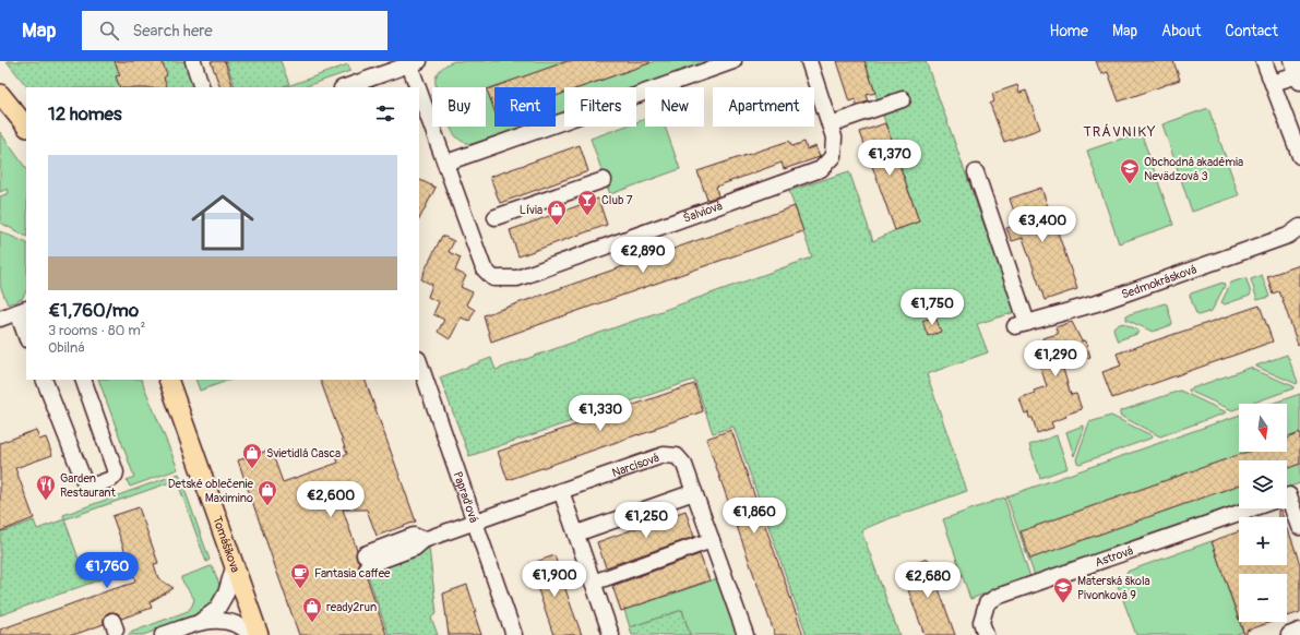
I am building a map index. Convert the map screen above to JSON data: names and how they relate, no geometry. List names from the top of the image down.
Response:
{
  "streets": {
    "main road": ["Tomášikova"],
    "street": [
      "Šalviová",
      "Sedmokrásková",
      "Narcisová",
      "Papraďová",
      "Astrová"
    ]
  },
  "crossings": [
    ["Narcisová", "Papraďová"]
  ],
  "districts": ["TRÁVNIKY"],
  "places": {
    "school or university": ["Obchodná akadémia Nevädzová 3", "Materská škola Pivonková 9"],
    "bar": ["Club 7"],
    "shop": [
      "Lívia",
      "Svietidlá Casca",
      "Detské oblečenie Maximino",
      "ready2run"
    ],
    "restaurant": ["Garden Restaurant"],
    "cafe": ["Fantasia caffee"]
  },
  "north": "bottom",
  "page": {
    "header": "Map",
    "search": "Search here",
    "nav": [
      "Home",
      "Map",
      "About",
      "Contact"
    ],
    "chip": [
      "Buy",
      "Rent",
      "Filters",
      "New",
      "Apartment"
    ],
    "heading": "12 homes",
    "price": [
      "€1,370",
      "€3,400",
      "€2,890",
      "€1,750",
      "€1,290",
      "€1,330",
      "€2,600",
      "€1,860",
      "€1,250",
      "€1,760",
      "€1,900",
      "€2,680"
    ],
    "list": [
      {
        "name": "€1,760/mo",
        "note": "3 rooms · 80 m² · Obilná"
      }
    ],
    "map_buttons": ["+", "−"]
  }
}
